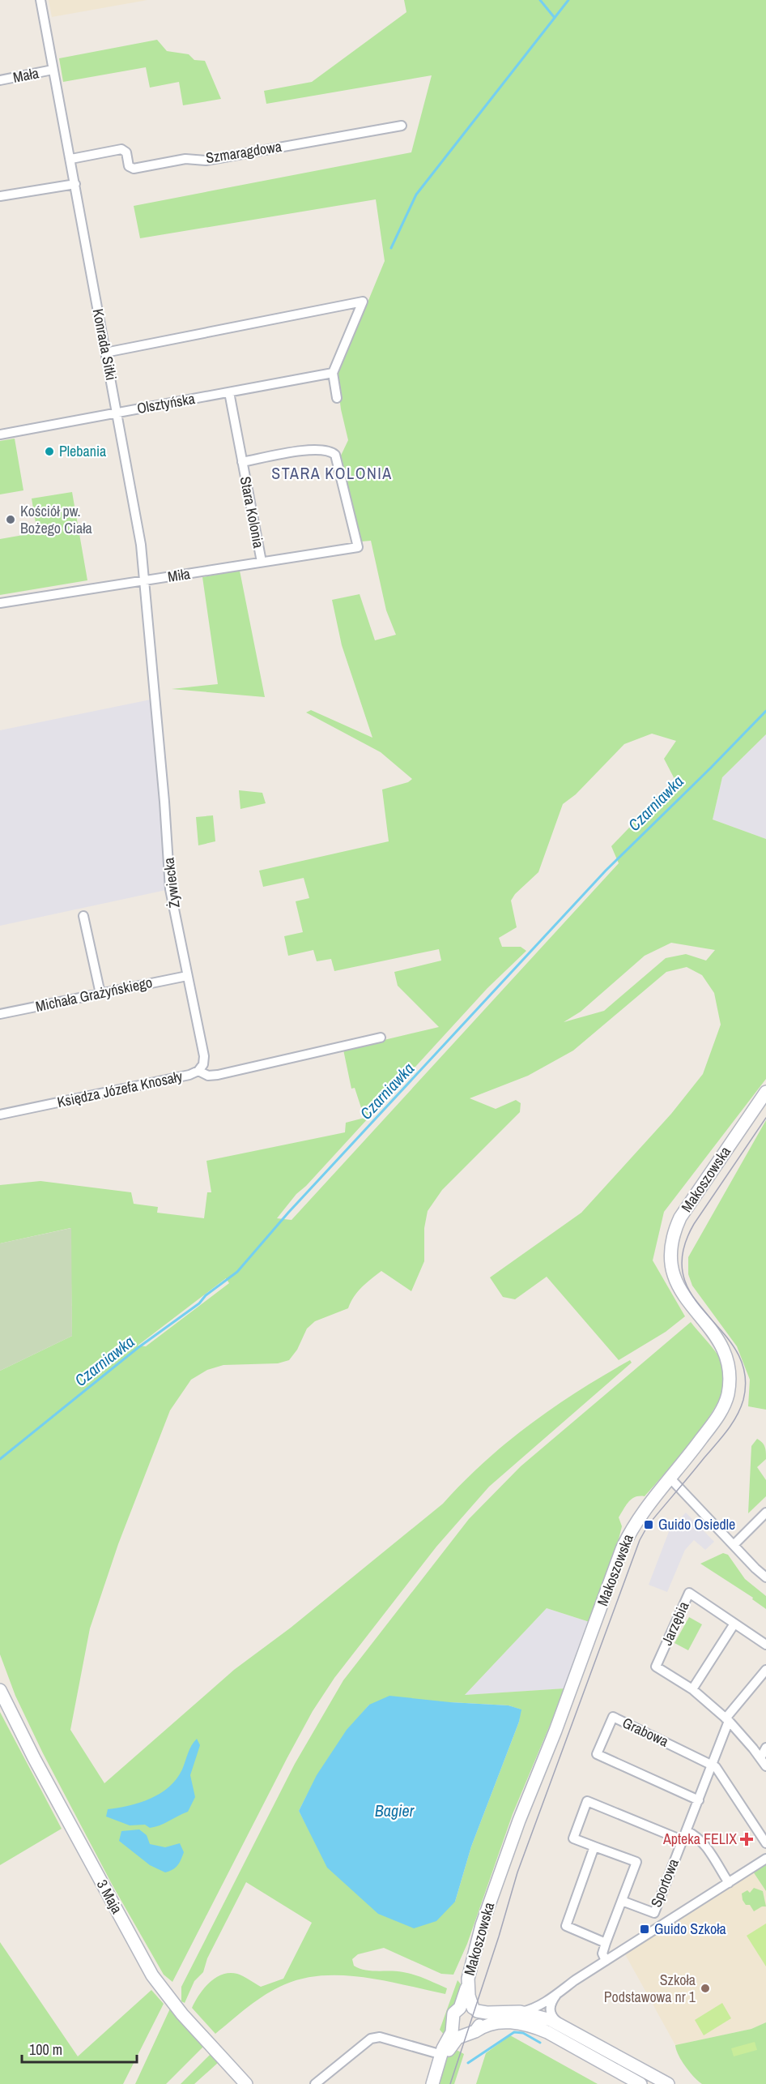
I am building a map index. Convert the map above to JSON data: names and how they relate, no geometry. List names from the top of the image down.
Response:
{
  "streets": {
    "main road": ["Makoszowska", "3 Maja"],
    "street": [
      "Mała",
      "Szmaragdowa",
      "Konrada Sitki",
      "Olsztyńska",
      "Stara Kolonia",
      "Miła",
      "Żywiecka",
      "Michała Grażyńskiego",
      "Księdza Józefa Knosały",
      "Jarzębia",
      "Grabowa",
      "Sportowa"
    ]
  },
  "crossings": [
    ["Mała", "Konrada Sitki"],
    ["Szmaragdowa", "Konrada Sitki"],
    ["Konrada Sitki", "Olsztyńska"],
    ["Konrada Sitki", "Miła"],
    ["Konrada Sitki", "Żywiecka"],
    ["Olsztyńska", "Stara Kolonia"],
    ["Stara Kolonia", "Miła"],
    ["Żywiecka", "Michała Grażyńskiego"],
    ["Żywiecka", "Księdza Józefa Knosały"]
  ],
  "districts": ["STARA KOLONIA"],
  "water": ["Czarniawka", "Bagier"],
  "places": {
    "other": ["Plebania", "Kościół pw. Bożego Ciała", "Szkoła Podstawowa nr 1"],
    "transit": ["Guido Osiedle", "Guido Szkoła"],
    "health": ["Apteka FELIX"]
  },
  "scale_bar": "100 m"
}
